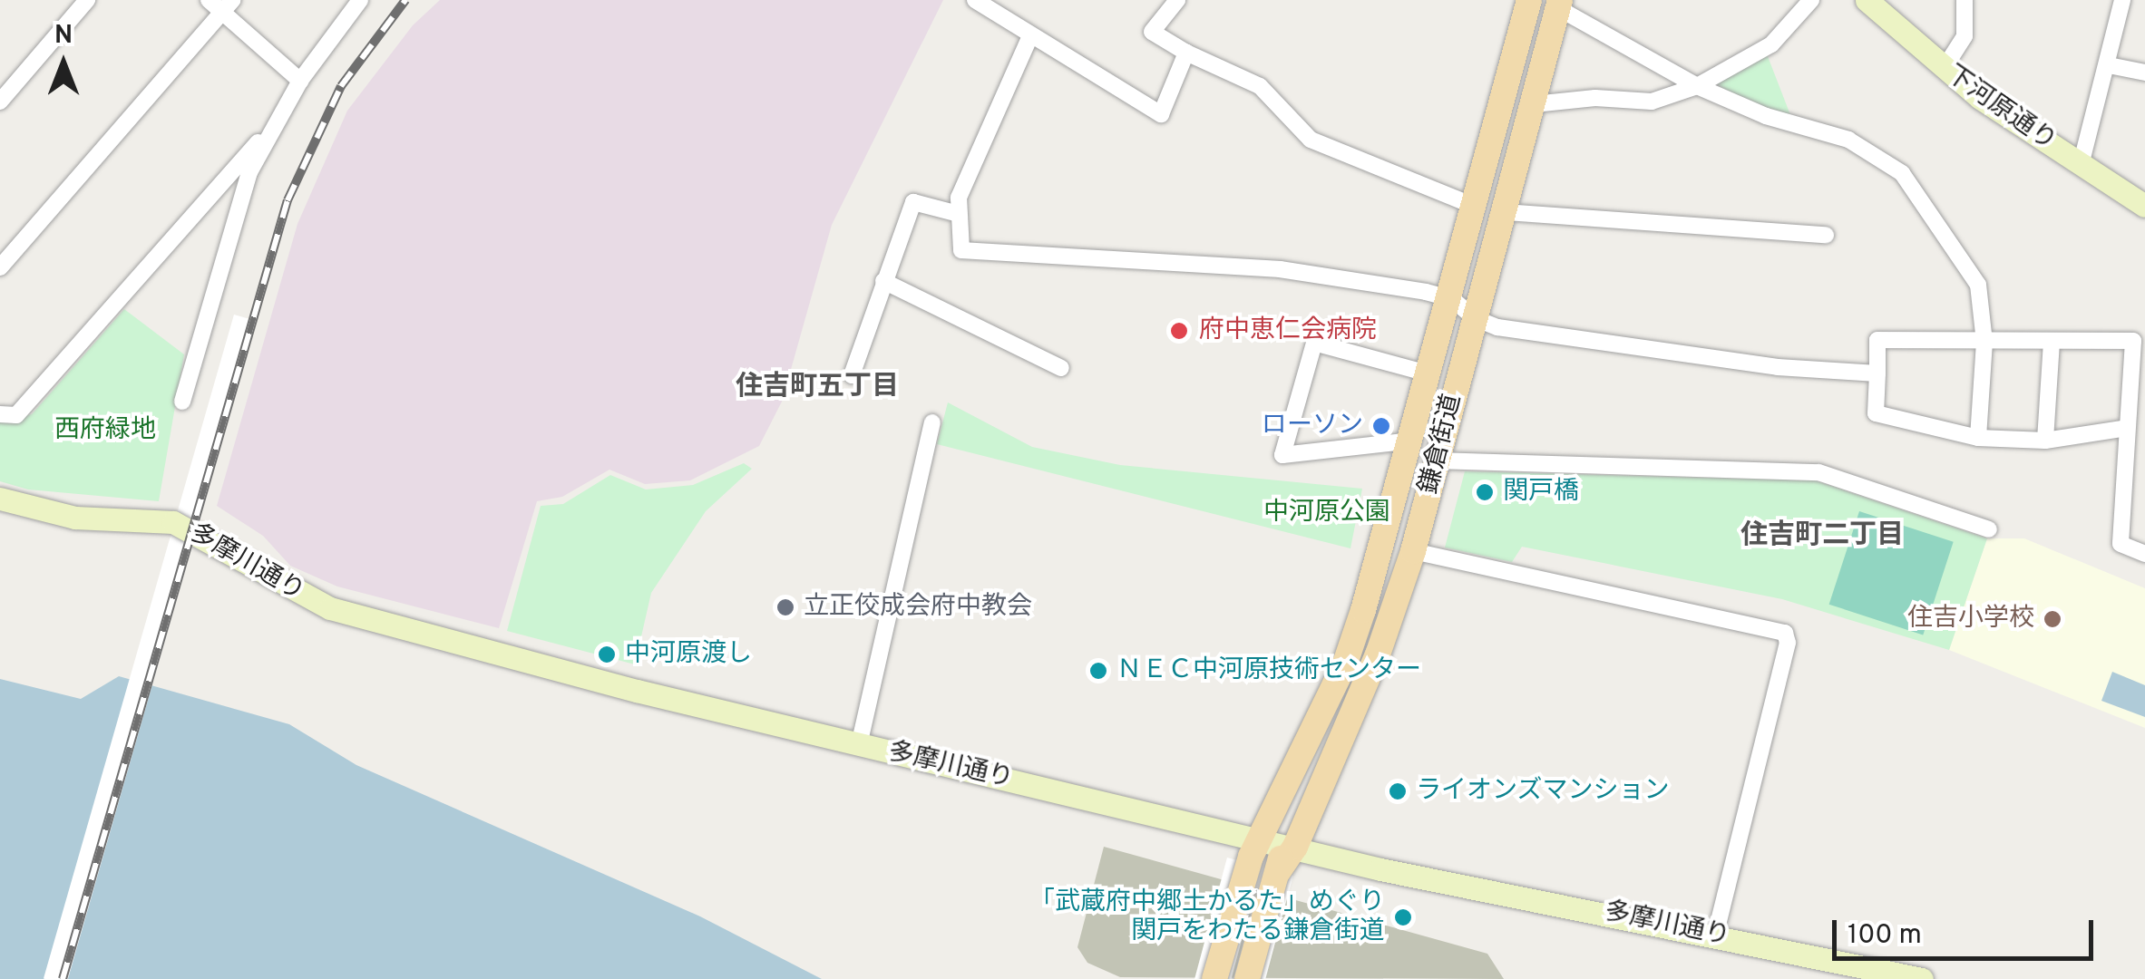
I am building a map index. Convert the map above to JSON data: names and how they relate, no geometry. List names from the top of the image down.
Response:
{
  "streets": {
    "main road": ["鎌倉街道"],
    "street": ["下河原通り", "多摩川通り"]
  },
  "crossings": [
    ["鎌倉街道", "多摩川通り"]
  ],
  "districts": ["住吉町五丁目", "住吉町二丁目"],
  "parks": ["西府緑地", "中河原公園"],
  "places": [
    "府中恵仁会病院",
    "ローソン",
    "関戸橋",
    "立正佼成会府中教会",
    "住吉小学校",
    "中河原渡し",
    "ＮＥＣ中河原技術センター",
    "ライオンズマンション",
    "「武蔵府中郷土かるた」めぐり 関戸をわたる鎌倉街道"
  ],
  "scale_bar": "100 m",
  "north": "top"
}
